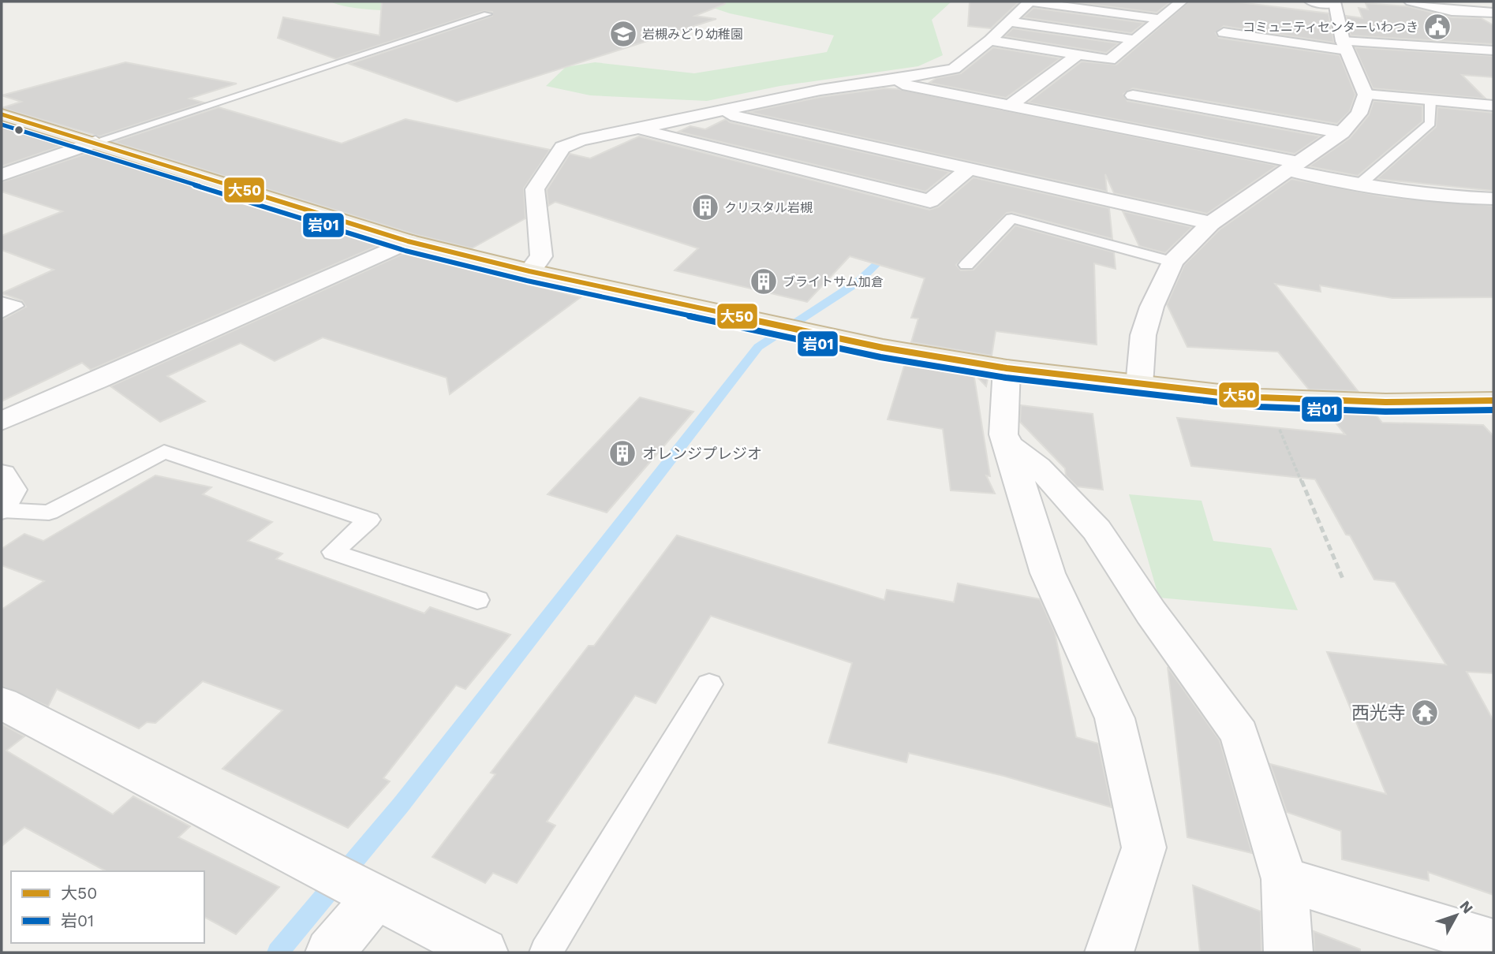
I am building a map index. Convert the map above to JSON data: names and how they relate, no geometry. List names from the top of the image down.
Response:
{
  "places": {
    "public building": ["コミュニティセンターいわつき"],
    "school or university": ["岩槻みどり幼稚園"],
    "building": ["クリスタル岩槻", "ブライトサム加倉", "オレンジプレジオ"],
    "temple": ["西光寺"]
  },
  "lines": ["transit line 大50", "transit line 岩01"],
  "legend": ["大50", "岩01"],
  "north": "top right"
}
